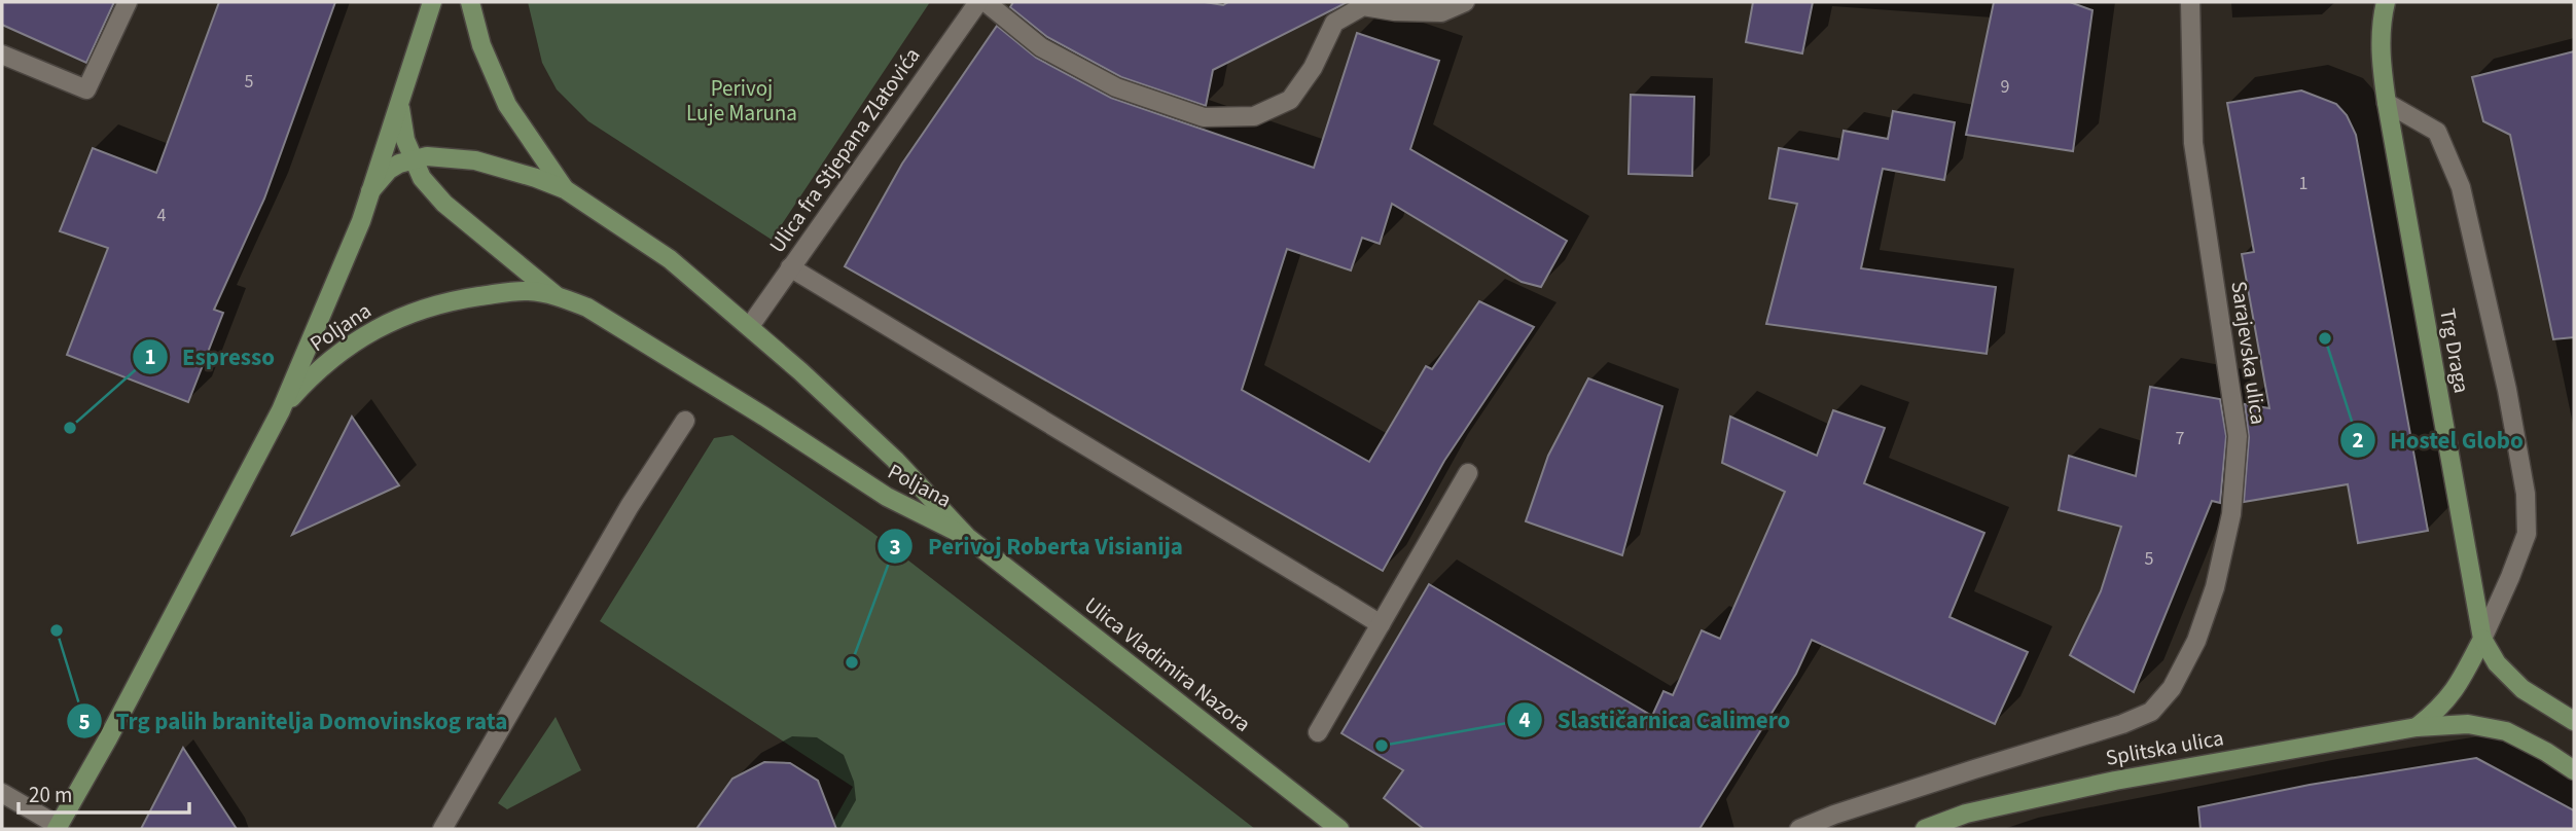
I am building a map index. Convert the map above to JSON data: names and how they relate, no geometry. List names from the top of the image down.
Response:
{
  "streets": {
    "main road": [
      "Poljana",
      "Trg Draga",
      "Ulica Vladimira Nazora",
      "Splitska ulica"
    ],
    "street": ["Ulica fra Stjepana Zlatovića", "Sarajevska ulica"]
  },
  "crossings": [
    ["Ulica fra Stjepana Zlatovića", "Poljana"],
    ["Poljana", "Ulica Vladimira Nazora"]
  ],
  "parks": ["Perivoj Luje Maruna"],
  "places": [
    "Hostel Globo",
    "Espresso",
    "Trg palih branitelja Domovinskog rata",
    "Perivoj Roberta Visianija",
    "Slastičarnica Calimero"
  ],
  "house_numbers": [
    "5",
    "9",
    "1",
    "4",
    "7",
    "5"
  ],
  "scale_bar": "20 m"
}
